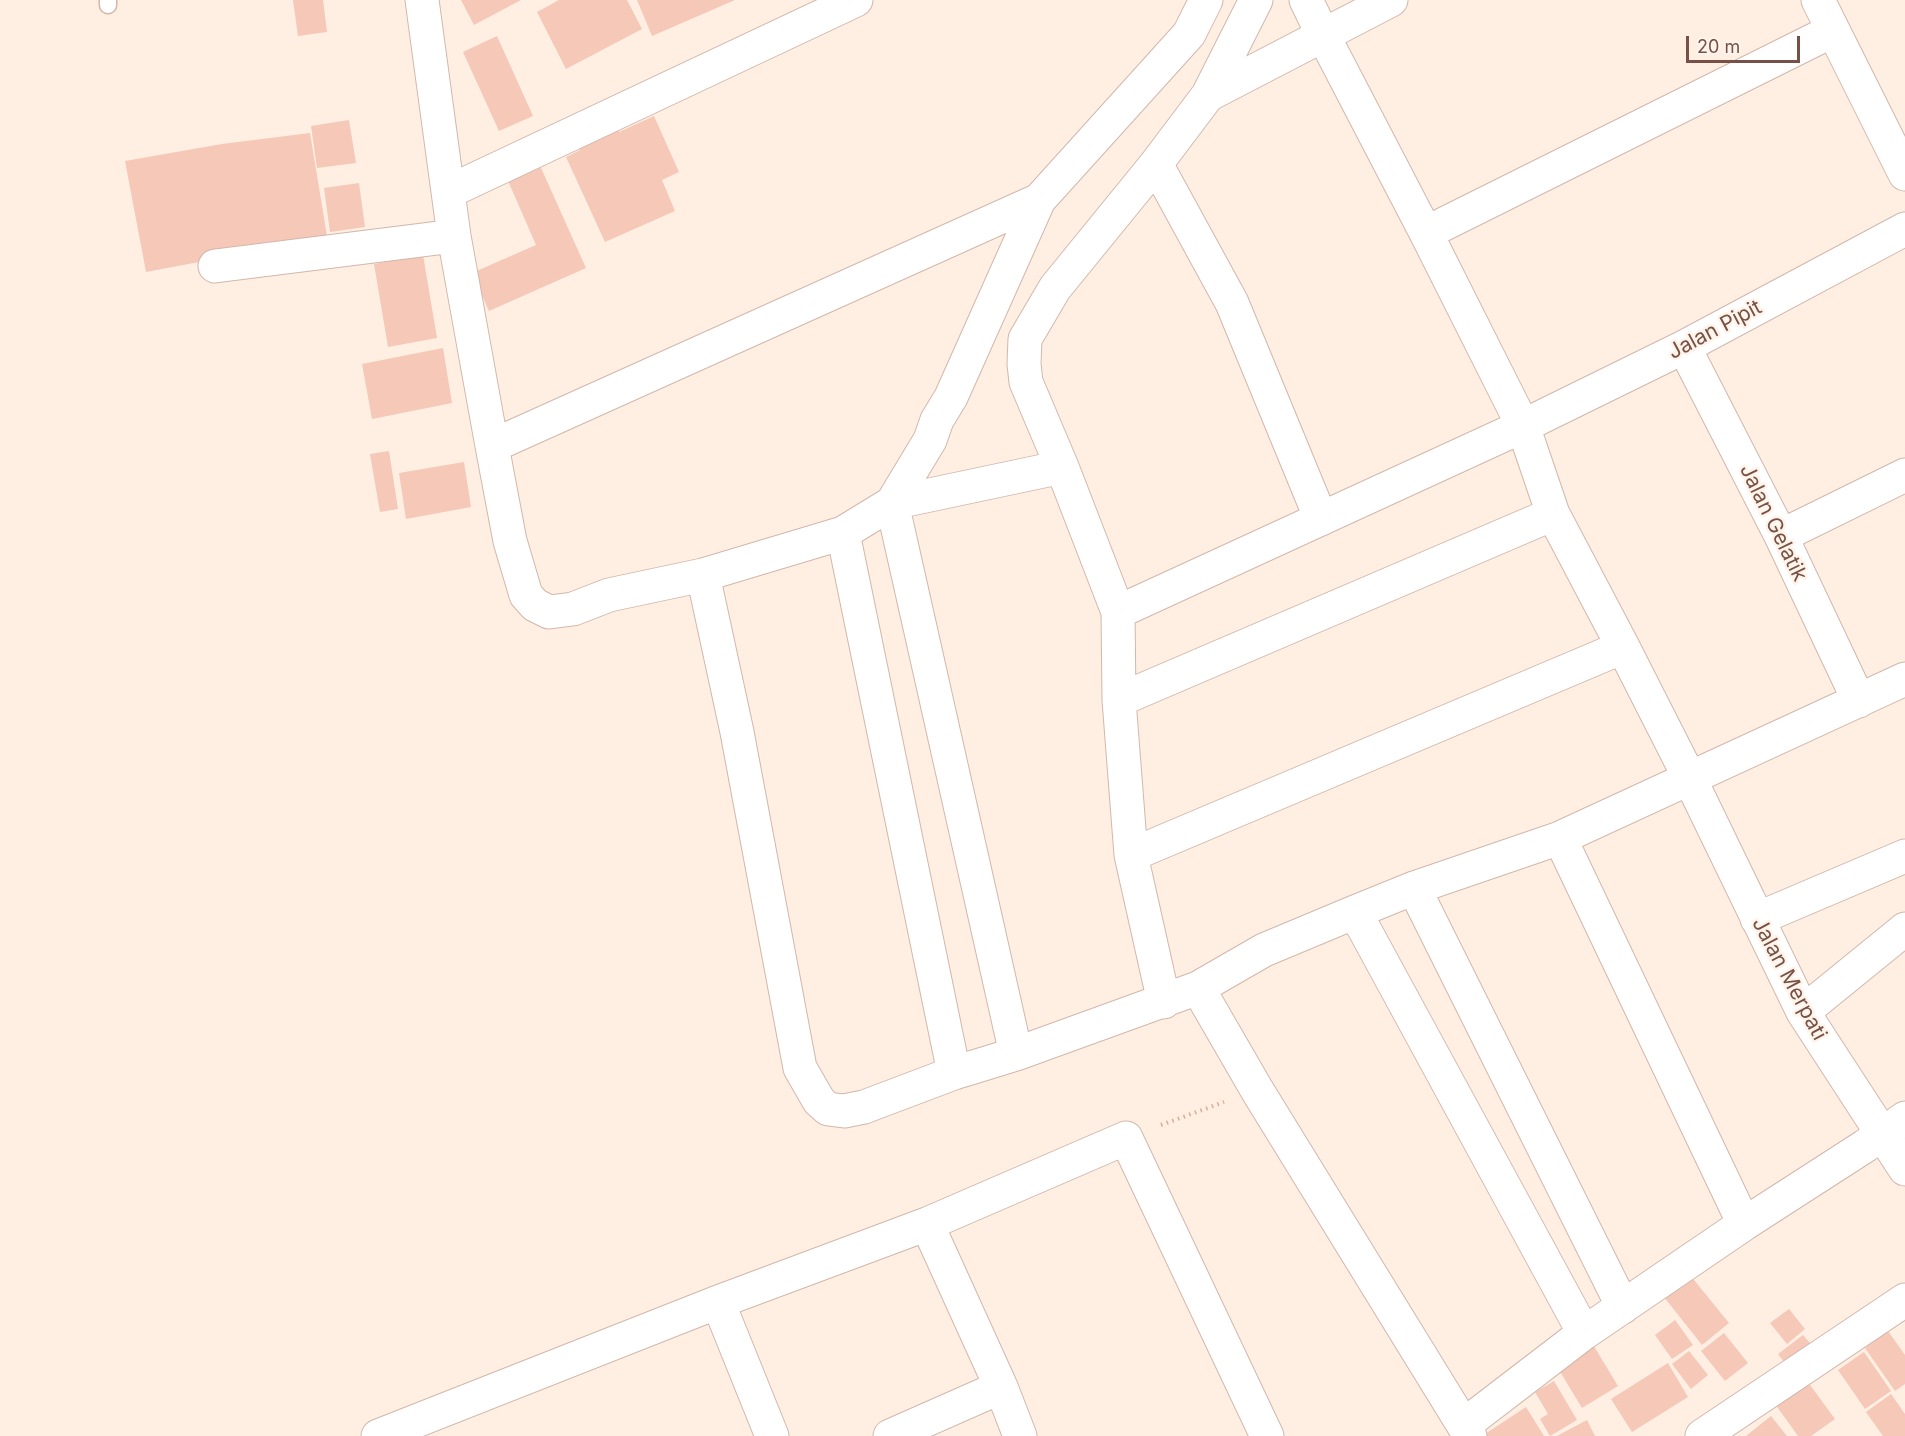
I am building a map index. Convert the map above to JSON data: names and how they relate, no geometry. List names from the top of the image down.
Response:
{
  "streets": {
    "street": ["Jalan Pipit", "Jalan Gelatik", "Jalan Merpati"]
  },
  "crossings": [
    ["Jalan Pipit", "Jalan Gelatik"],
    ["Jalan Pipit", "Jalan Merpati"]
  ],
  "scale_bar": "20 m"
}
